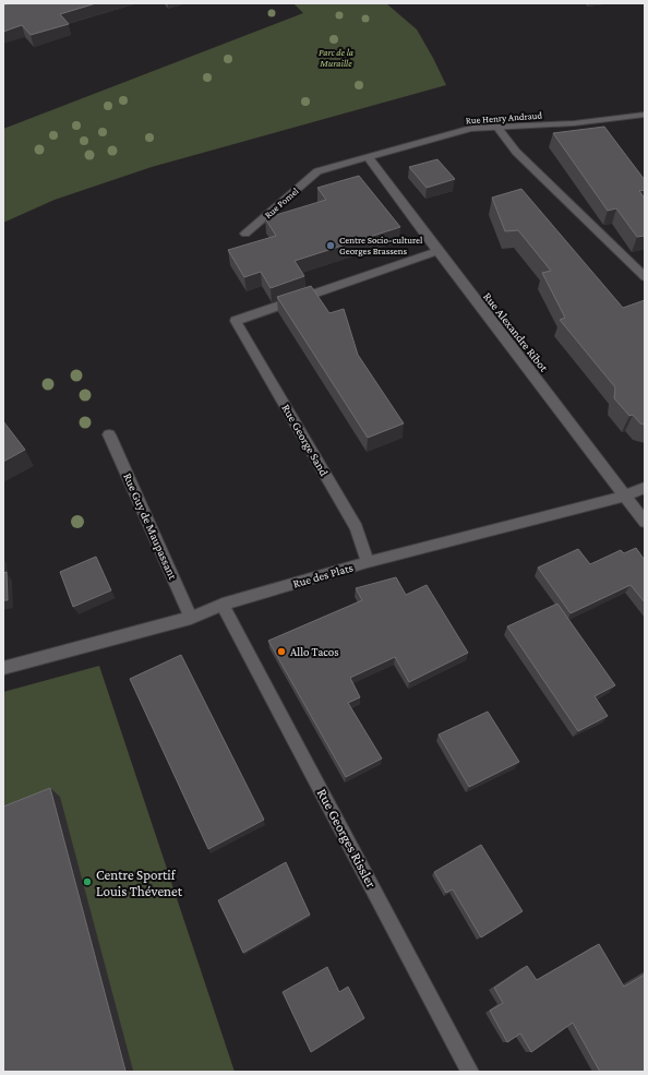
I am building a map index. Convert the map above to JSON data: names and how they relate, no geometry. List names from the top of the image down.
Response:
{
  "streets": {
    "street": [
      "Rue Henry Andraud",
      "Rue Pomel",
      "Rue Alexandre Ribot",
      "Rue George Sand",
      "Rue Guy de Maupassant",
      "Rue des Plats",
      "Rue Georges Rissler"
    ]
  },
  "crossings": [
    ["Rue Henry Andraud", "Rue Pomel"],
    ["Rue Henry Andraud", "Rue Alexandre Ribot"],
    ["Rue Alexandre Ribot", "Rue George Sand"],
    ["Rue Alexandre Ribot", "Rue des Plats"],
    ["Rue George Sand", "Rue des Plats"],
    ["Rue Guy de Maupassant", "Rue des Plats"],
    ["Rue des Plats", "Rue Georges Rissler"]
  ],
  "parks": ["Parc de la Muraille"],
  "places": ["Centre Socio-culturel Georges Brassens", "Allo Tacos", "Centre Sportif Louis Thévenet"]
}
